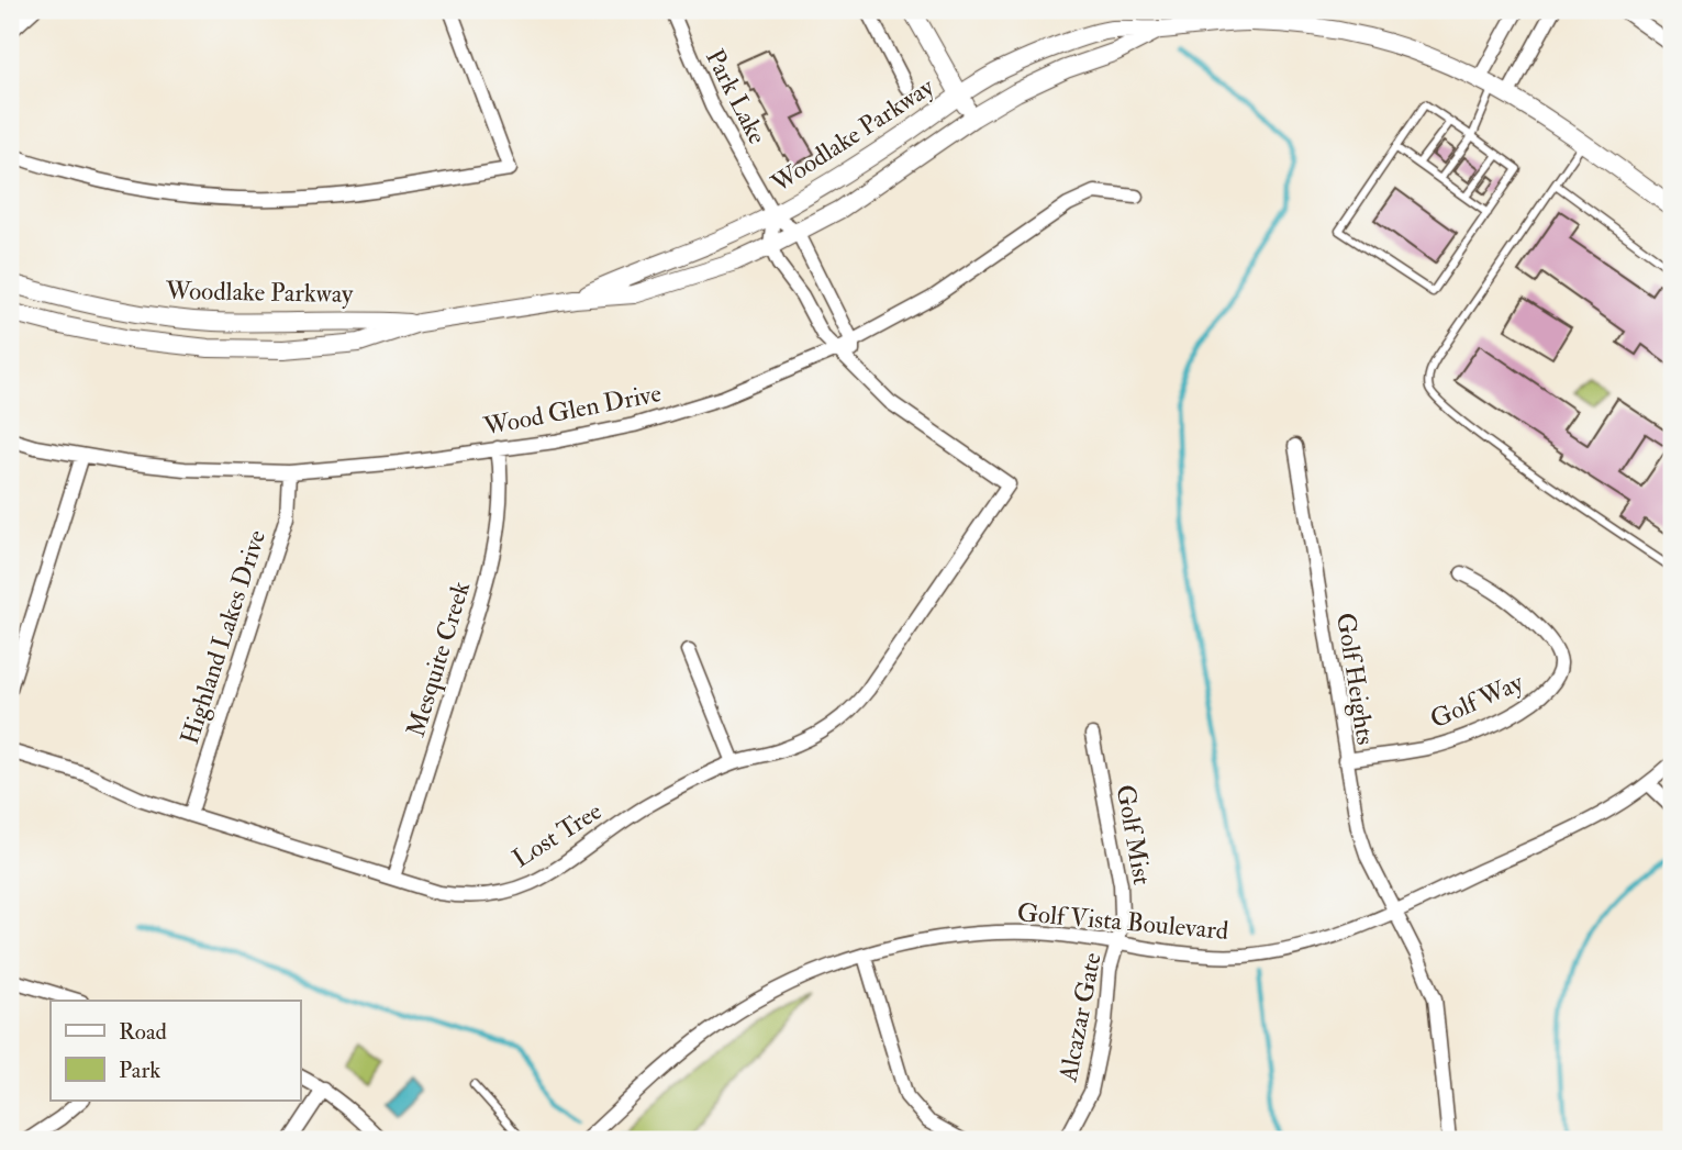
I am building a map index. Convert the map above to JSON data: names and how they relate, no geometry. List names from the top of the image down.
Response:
{
  "streets": {
    "street": [
      "Park Lake",
      "Woodlake Parkway",
      "Wood Glen Drive",
      "Highland Lakes Drive",
      "Mesquite Creek",
      "Golf Heights",
      "Golf Way",
      "Lost Tree",
      "Golf Mist",
      "Golf Vista Boulevard",
      "Alcazar Gate"
    ]
  },
  "crossings": [
    ["Park Lake", "Woodlake Parkway"],
    ["Wood Glen Drive", "Highland Lakes Drive"],
    ["Wood Glen Drive", "Mesquite Creek"],
    ["Highland Lakes Drive", "Lost Tree"],
    ["Mesquite Creek", "Lost Tree"],
    ["Golf Heights", "Golf Way"],
    ["Golf Heights", "Golf Vista Boulevard"],
    ["Golf Mist", "Golf Vista Boulevard"],
    ["Golf Mist", "Alcazar Gate"],
    ["Golf Vista Boulevard", "Alcazar Gate"]
  ],
  "legend": ["Road", "Park"]
}
